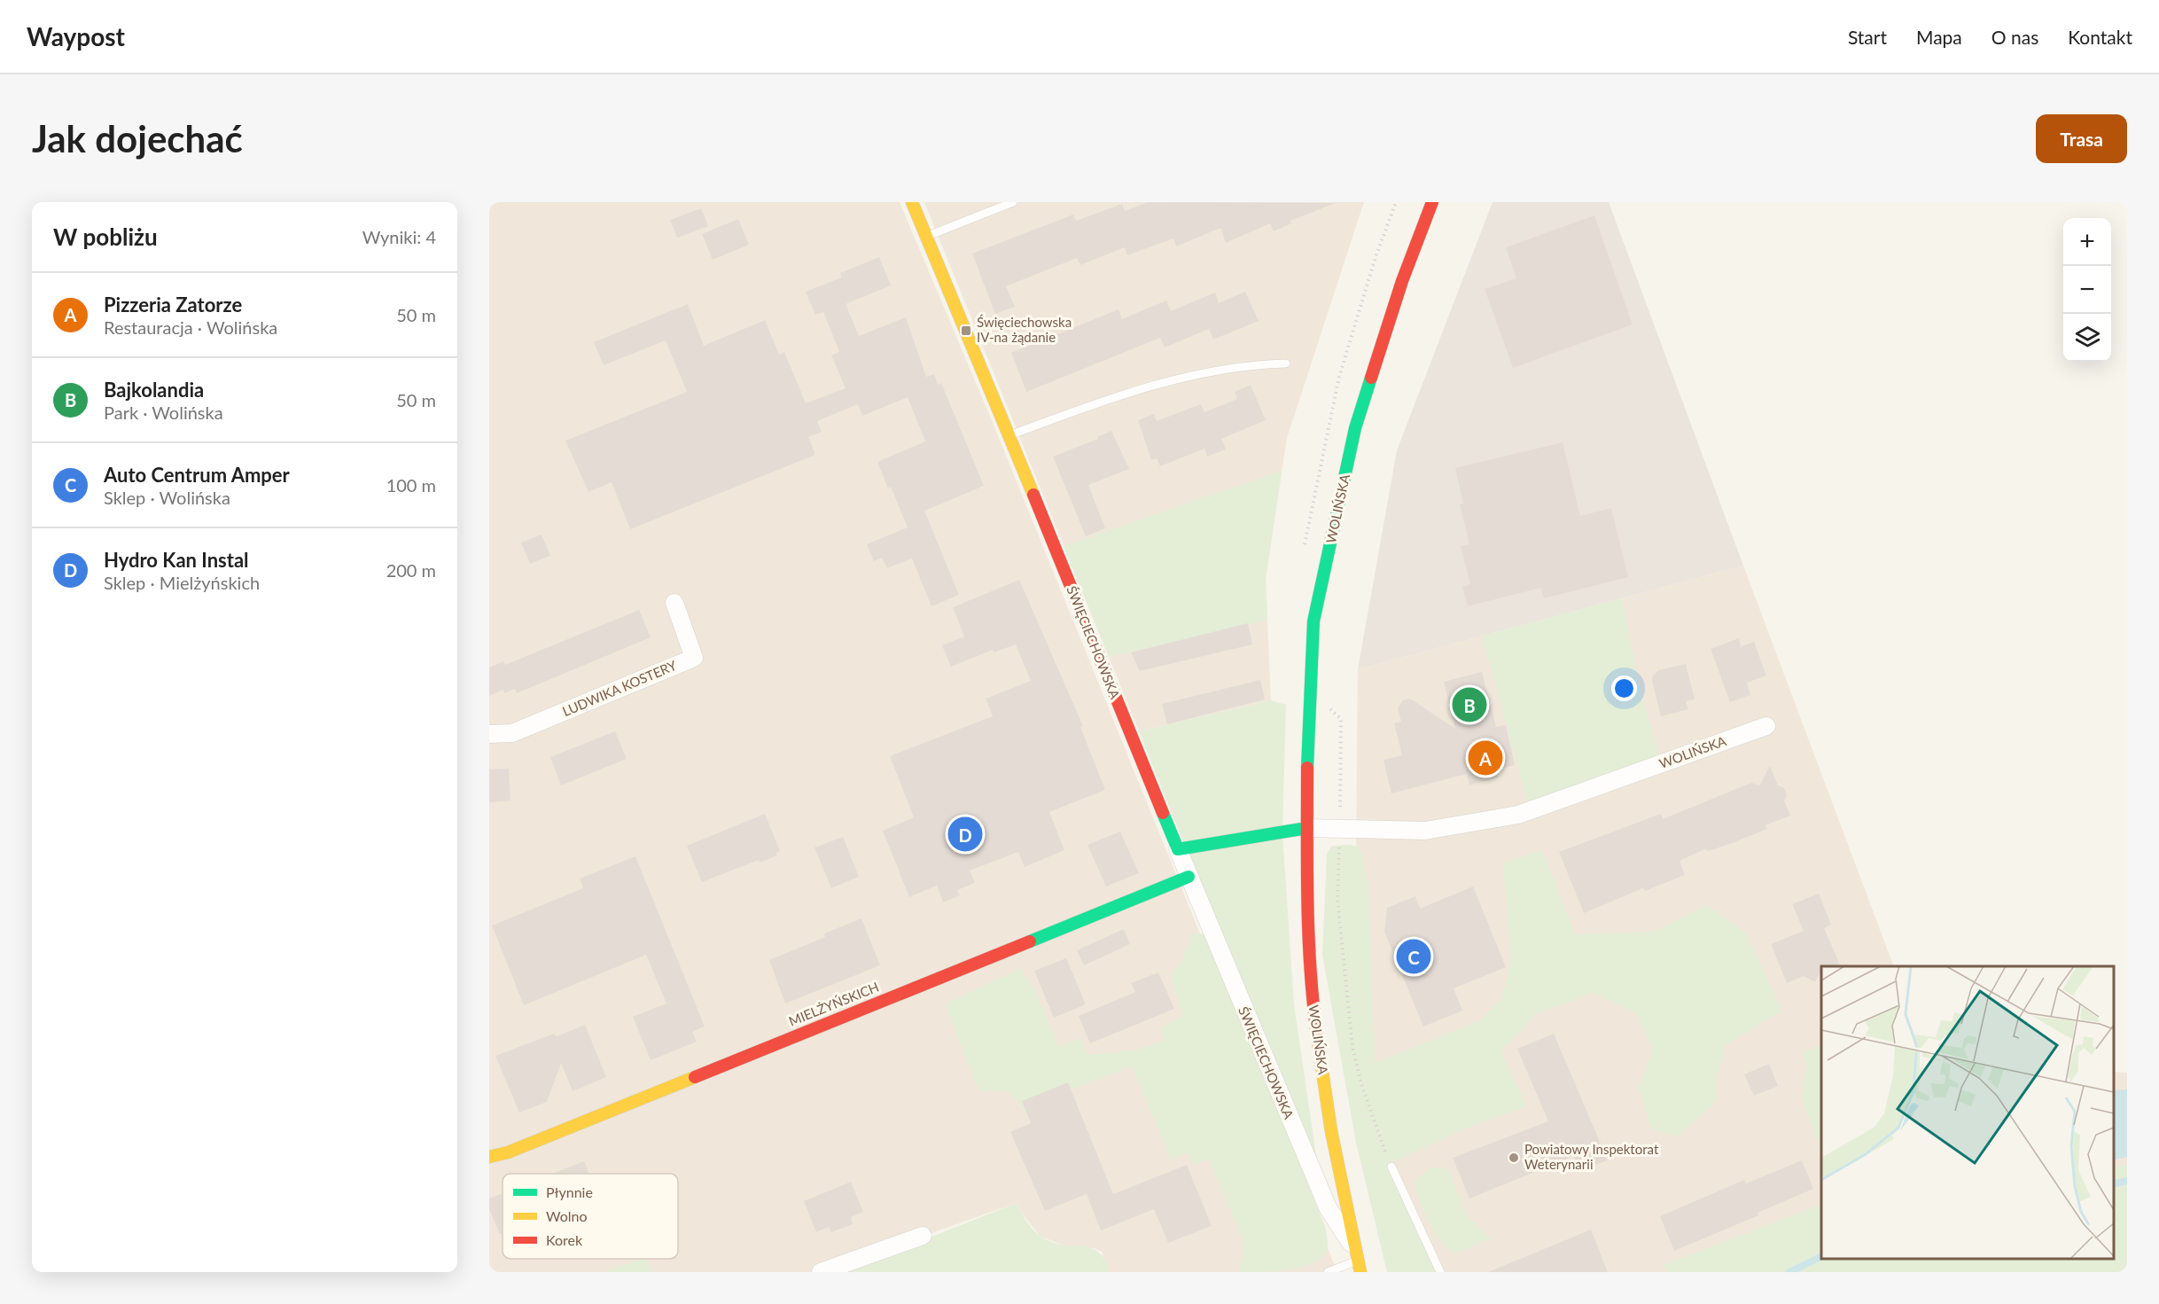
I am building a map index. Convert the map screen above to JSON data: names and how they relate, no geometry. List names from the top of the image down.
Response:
{
  "streets": {
    "street": [
      "WOLIŃSKA",
      "ŚWIĘCIECHOWSKA",
      "LUDWIKA KOSTERY",
      "MIELŻYŃSKICH"
    ]
  },
  "crossings": [
    ["WOLIŃSKA", "ŚWIĘCIECHOWSKA"],
    ["ŚWIĘCIECHOWSKA", "MIELŻYŃSKICH"]
  ],
  "places": {
    "transit": ["Święciechowska IV-na żądanie"],
    "other": ["Powiatowy Inspektorat Weterynarii"]
  },
  "legend": ["Płynnie", "Wolno", "Korek"],
  "page": {
    "header": "Waypost",
    "nav": [
      "Start",
      "Mapa",
      "O nas",
      "Kontakt"
    ],
    "buttons": "Trasa",
    "title": "Jak dojechać",
    "heading": ["W pobliżu", "Wyniki: 4"],
    "map_buttons": ["+", "−"],
    "list": [
      {
        "mark": "A",
        "name": "Pizzeria Zatorze",
        "note": "Restauracja · Wolińska",
        "value": "50 m"
      },
      {
        "mark": "B",
        "name": "Bajkolandia",
        "note": "Park · Wolińska",
        "value": "50 m"
      },
      {
        "mark": "C",
        "name": "Auto Centrum Amper",
        "note": "Sklep · Wolińska",
        "value": "100 m"
      },
      {
        "mark": "D",
        "name": "Hydro Kan Instal",
        "note": "Sklep · Mielżyńskich",
        "value": "200 m"
      }
    ],
    "pins": [
      "B",
      "A",
      "D",
      "C"
    ]
  }
}
